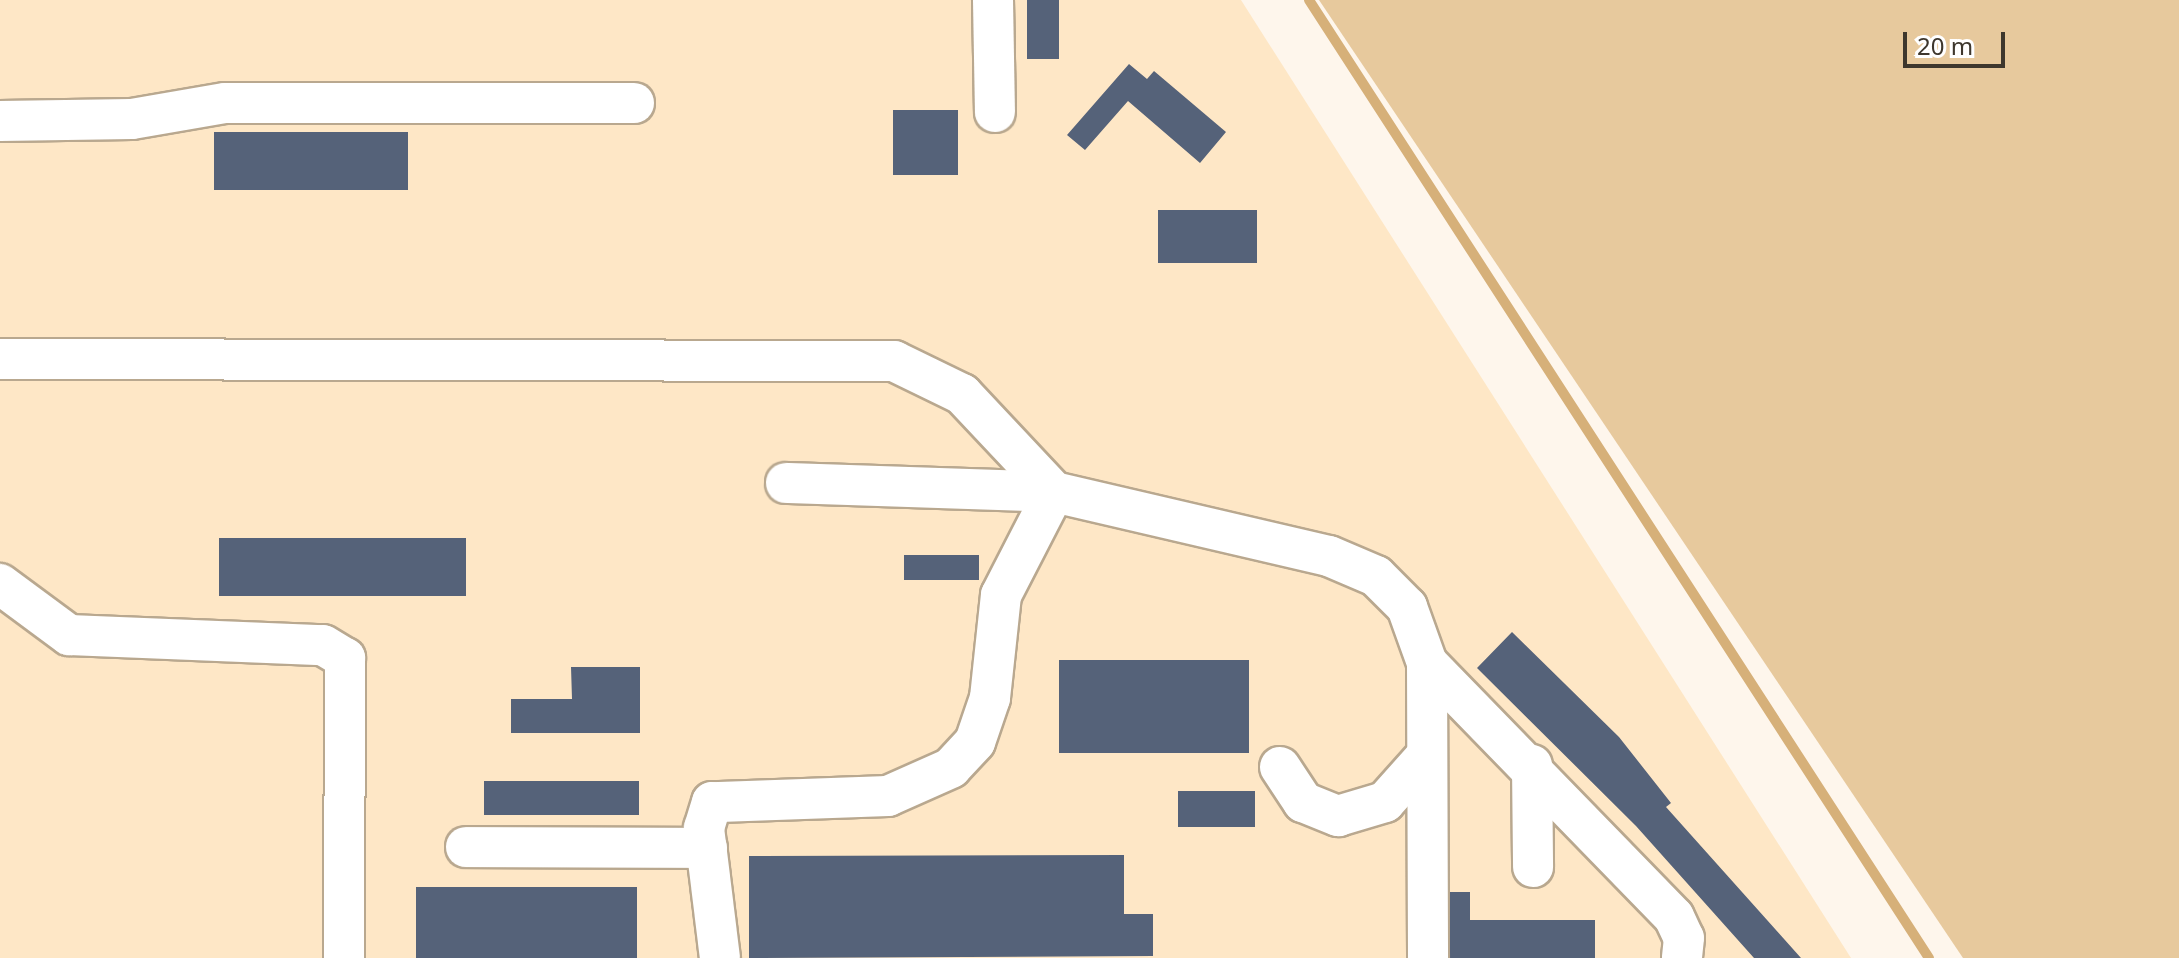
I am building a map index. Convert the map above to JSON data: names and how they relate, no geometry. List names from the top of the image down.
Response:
{
  "scale_bar": "20 m"
}
